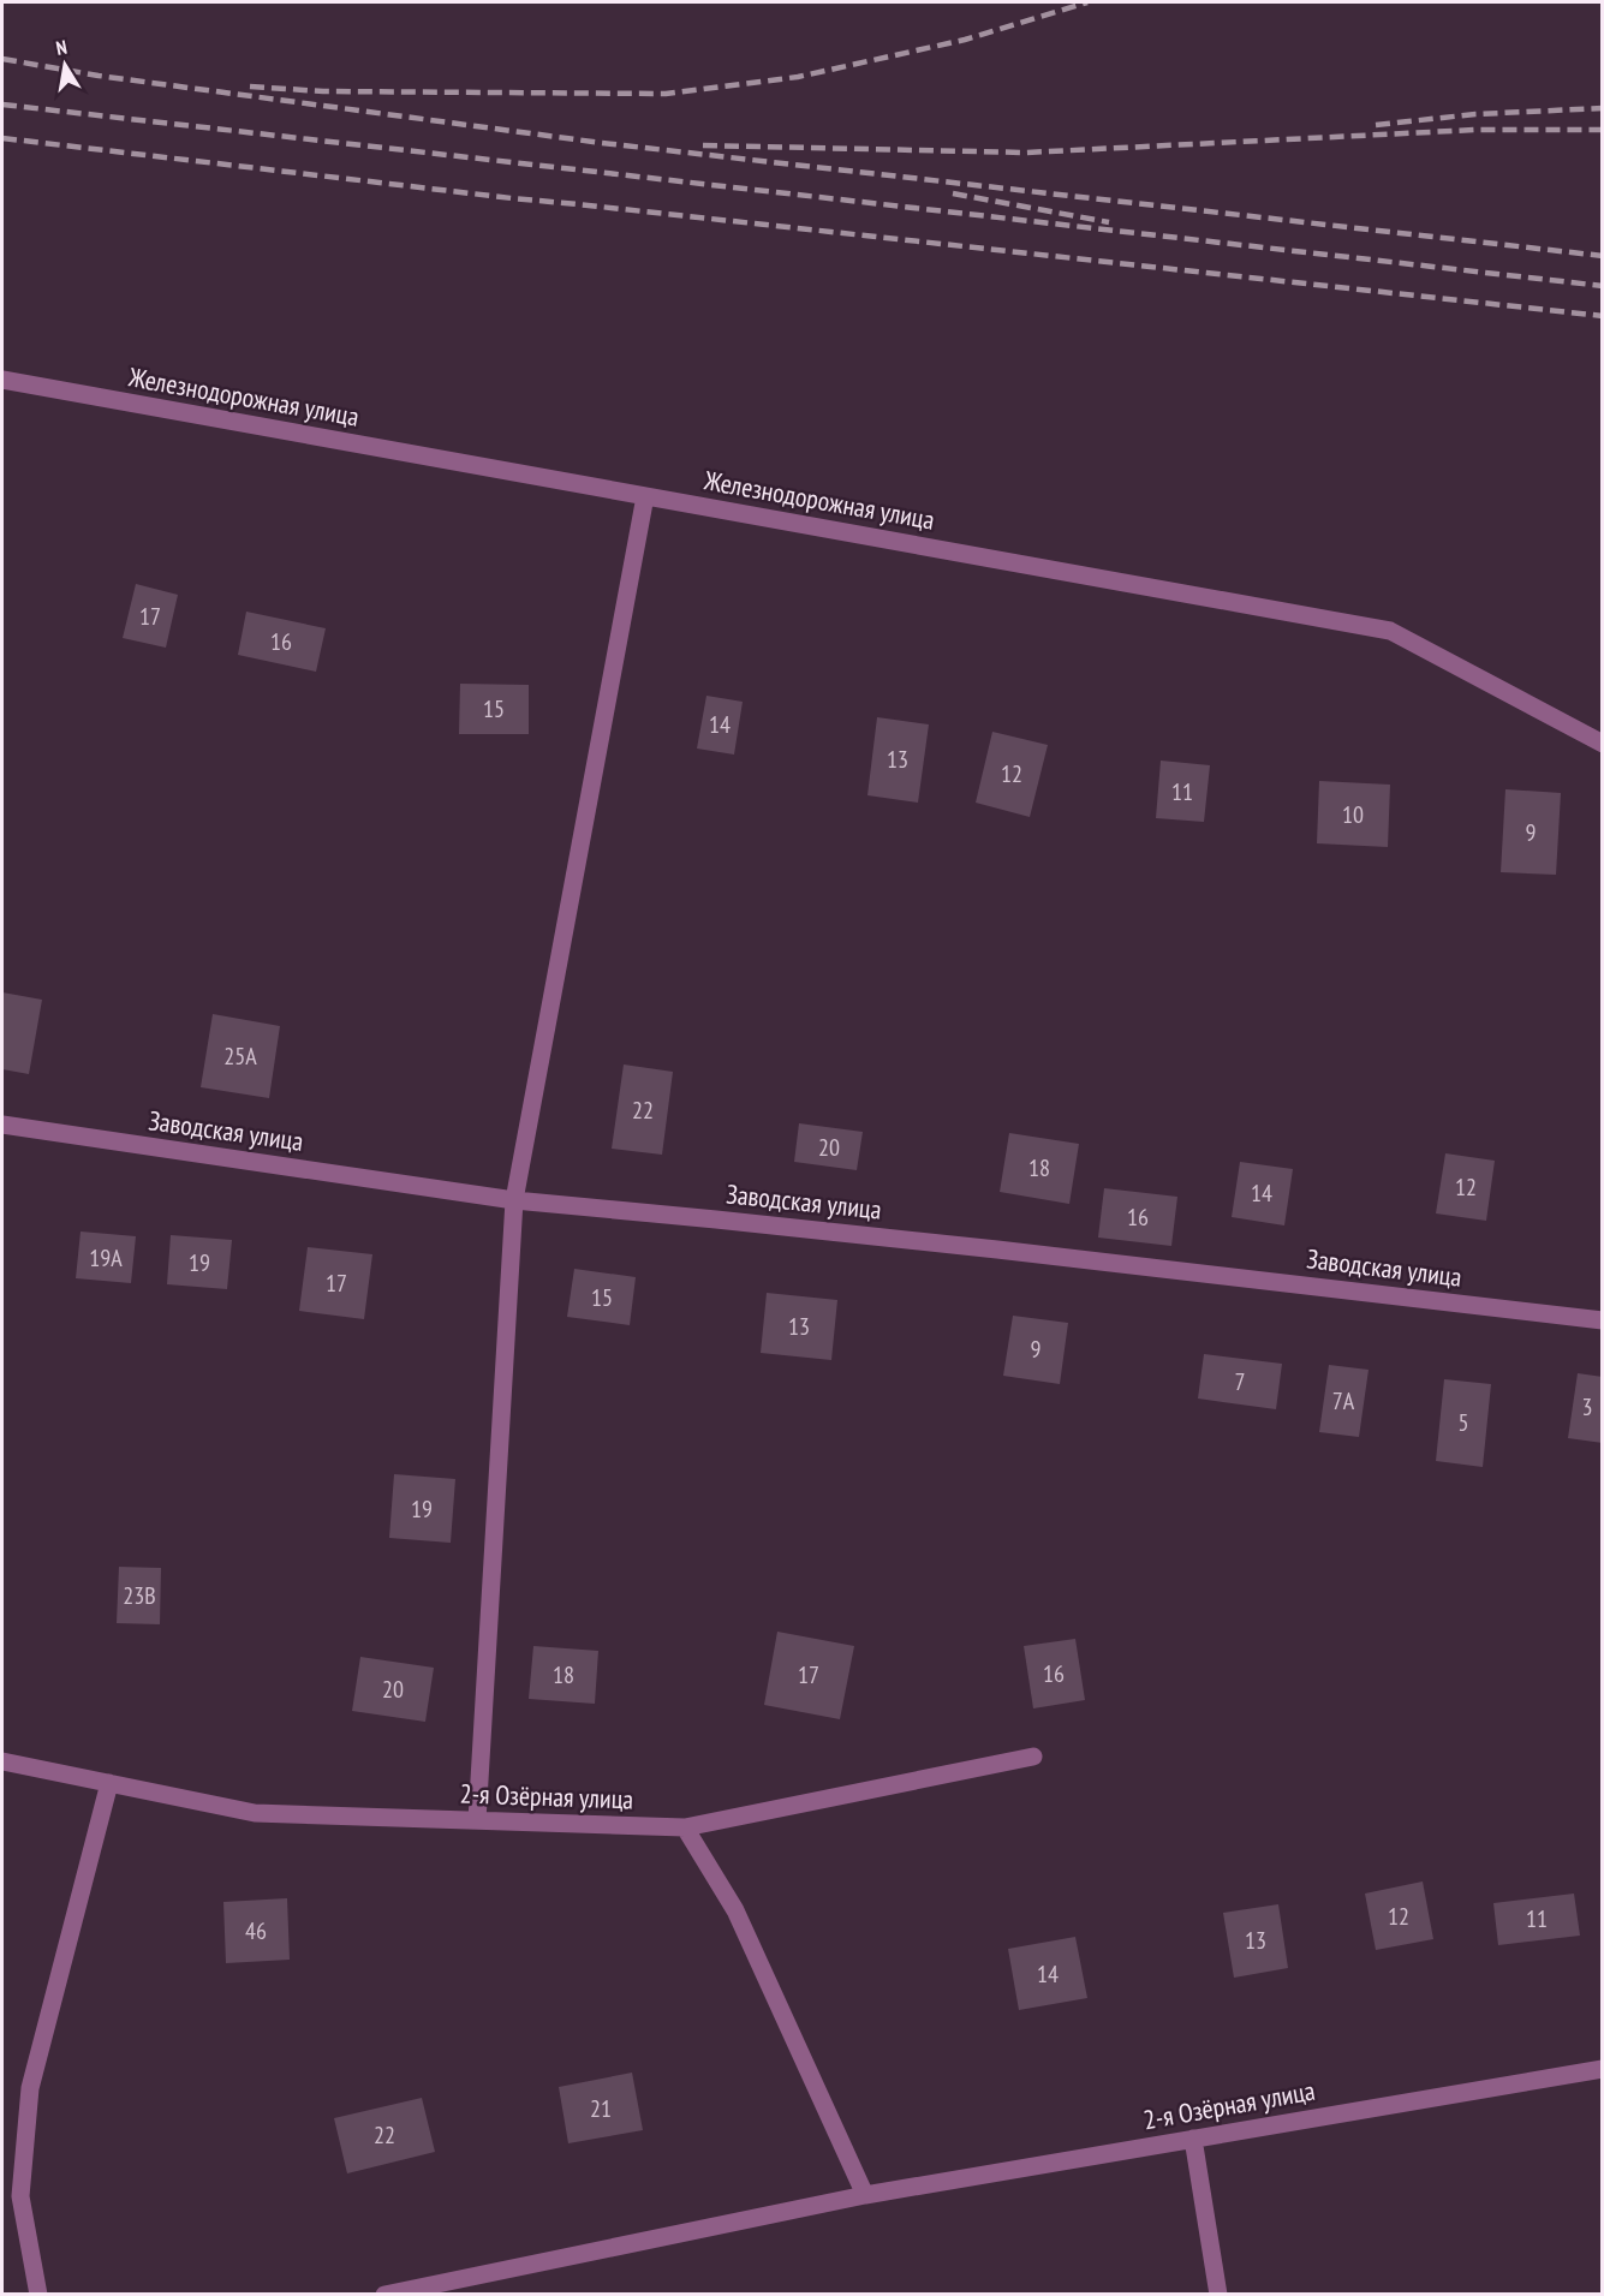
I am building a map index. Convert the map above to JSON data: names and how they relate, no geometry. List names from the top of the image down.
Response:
{
  "streets": {
    "street": ["Железнодорожная улица", "Заводская улица", "2-я Озёрная улица"]
  },
  "house_numbers": [
    "17",
    "16",
    "15",
    "14",
    "13",
    "12",
    "11",
    "10",
    "9",
    "25А",
    "22",
    "20",
    "18",
    "12",
    "14",
    "16",
    "19А",
    "19",
    "17",
    "15",
    "13",
    "9",
    "7",
    "7А",
    "3",
    "5",
    "19",
    "23В",
    "16",
    "18",
    "17",
    "20",
    "12",
    "11",
    "46",
    "13",
    "14",
    "21",
    "22"
  ],
  "north": "top"
}
